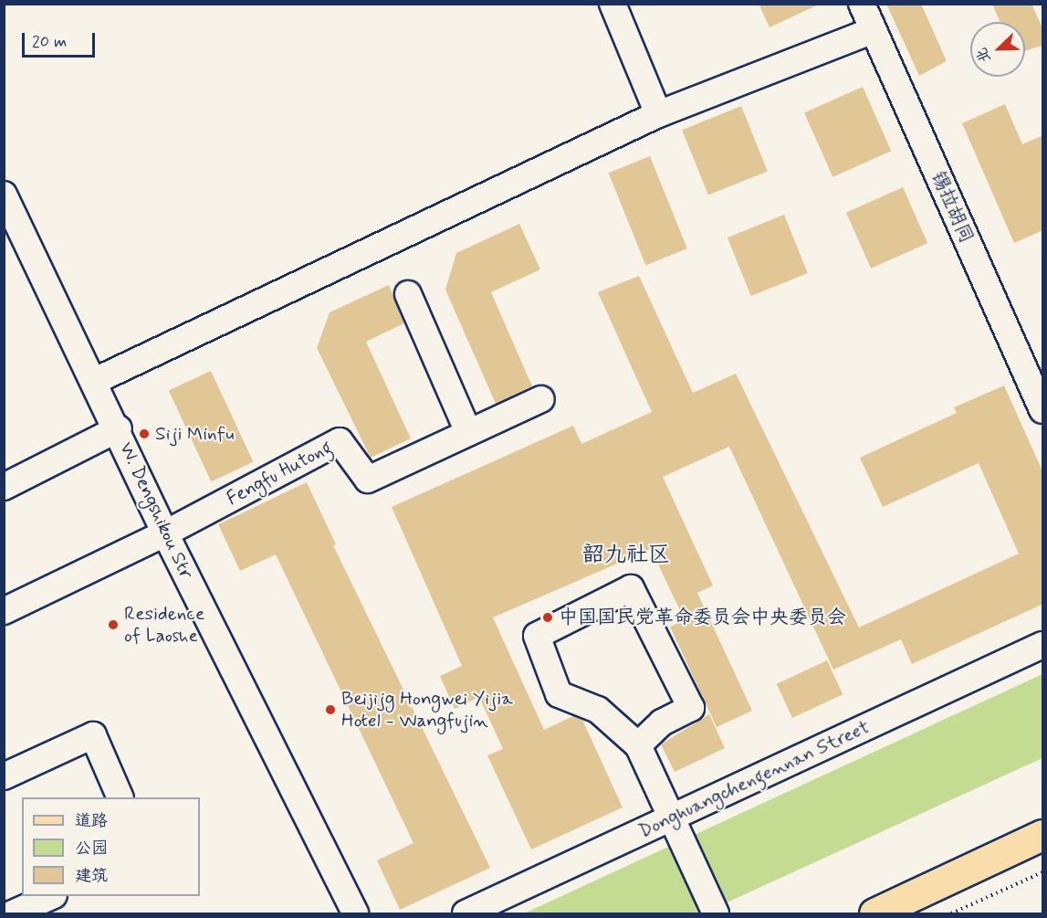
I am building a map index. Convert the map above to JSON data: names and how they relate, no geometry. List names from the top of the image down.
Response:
{
  "streets": {
    "street": [
      "锡拉胡同",
      "Fengfu Hutong",
      "W. Dengshikou Str",
      "Donghuangchengennan Street"
    ]
  },
  "crossings": [
    ["Fengfu Hutong", "W. Dengshikou Str"]
  ],
  "districts": ["韶九社区"],
  "places": [
    "Siji Minfu",
    "中国国民党革命委员会中央委员会",
    "Residence of Laoshe",
    "Beijijg Hongwei Yijia Hotel - Wangfujin"
  ],
  "legend": ["道路", "公园", "建筑"],
  "scale_bar": "20 m",
  "north": "bottom left"
}
